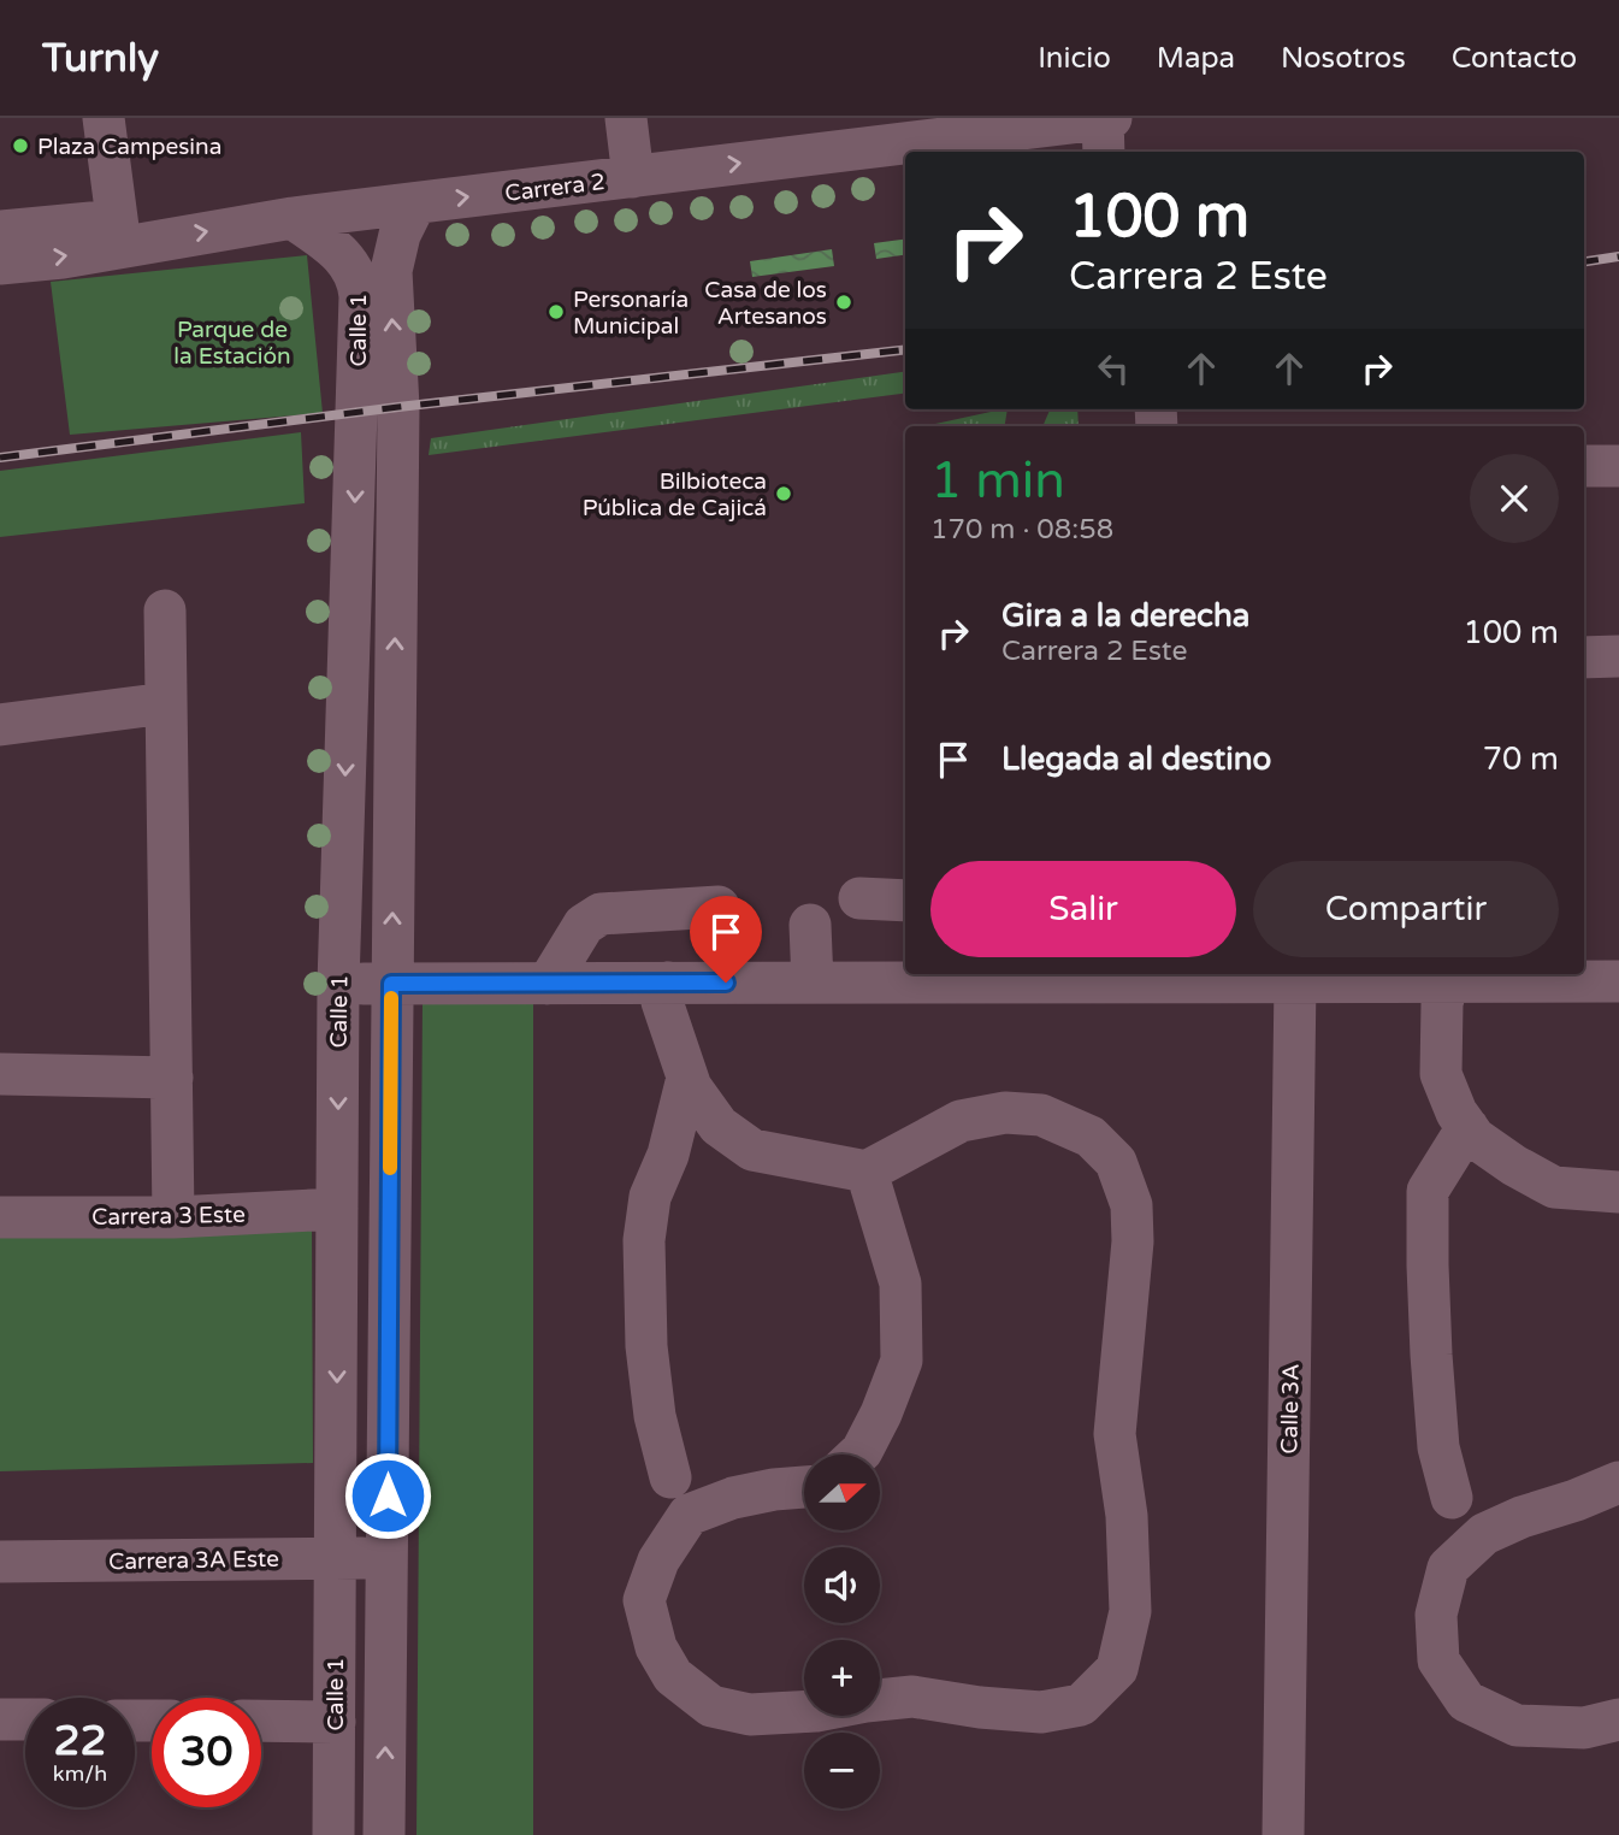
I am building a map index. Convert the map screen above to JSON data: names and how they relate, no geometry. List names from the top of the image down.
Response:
{
  "streets": {
    "street": [
      "Carrera 2",
      "Calle 1",
      "Carrera 3 Este",
      "Calle 3A",
      "Carrera 3A Este"
    ]
  },
  "crossings": [
    ["Carrera 2", "Calle 1"],
    ["Calle 1", "Carrera 3 Este"],
    ["Calle 1", "Carrera 3A Este"]
  ],
  "one_way": ["Carrera 2"],
  "parks": ["Parque de la Estación"],
  "places": [
    "Plaza Campesina",
    "Casa de los Artesanos",
    "Personaría Municipal",
    "Bilbioteca Pública de Cajicá"
  ],
  "north": "right",
  "page": {
    "header": "Turnly",
    "nav": [
      "Inicio",
      "Mapa",
      "Nosotros",
      "Contacto"
    ],
    "turn": ["100 m", "Carrera 2 Este"],
    "heading": ["1 min", "170 m · 08:58"],
    "list": [
      {
        "name": "Gira a la derecha",
        "note": "Carrera 2 Este",
        "value": "100 m"
      },
      {
        "name": "Llegada al destino",
        "value": "70 m"
      }
    ],
    "buttons": ["Salir", "Compartir"],
    "map_buttons": ["+", "−"],
    "speed": "22 km/h",
    "limit": "30"
  }
}
